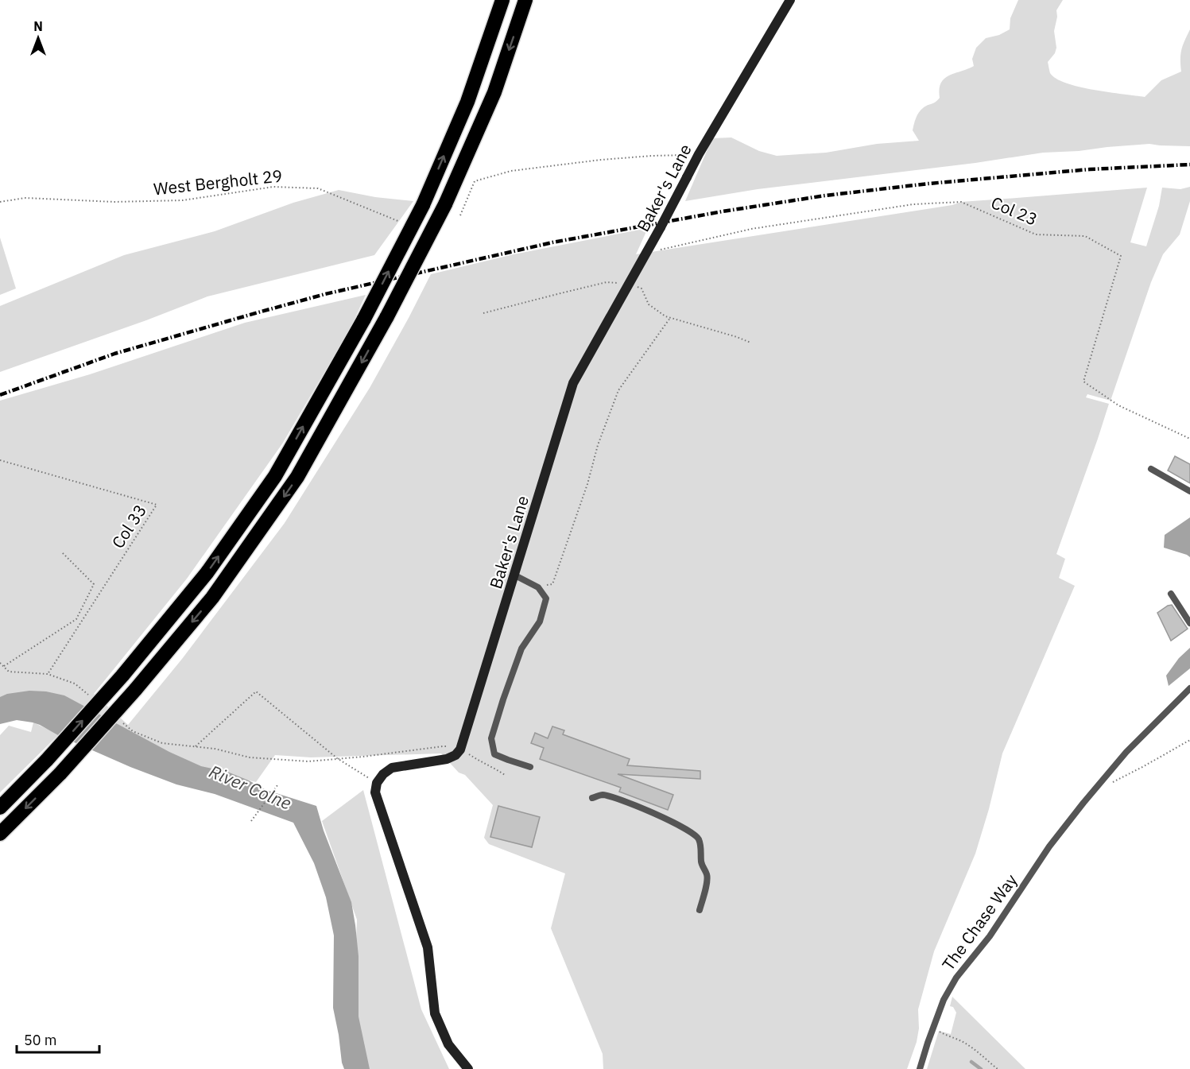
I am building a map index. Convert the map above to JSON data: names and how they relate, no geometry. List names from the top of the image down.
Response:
{
  "streets": {
    "street": ["Baker's Lane"],
    "lane": ["The Chase Way"],
    "path": ["West Bergholt 29", "Col 23", "Col 33"]
  },
  "crossings": [
    ["Baker's Lane", "Col 23"]
  ],
  "water": ["River Colne"],
  "scale_bar": "50 m",
  "north": "top"
}
